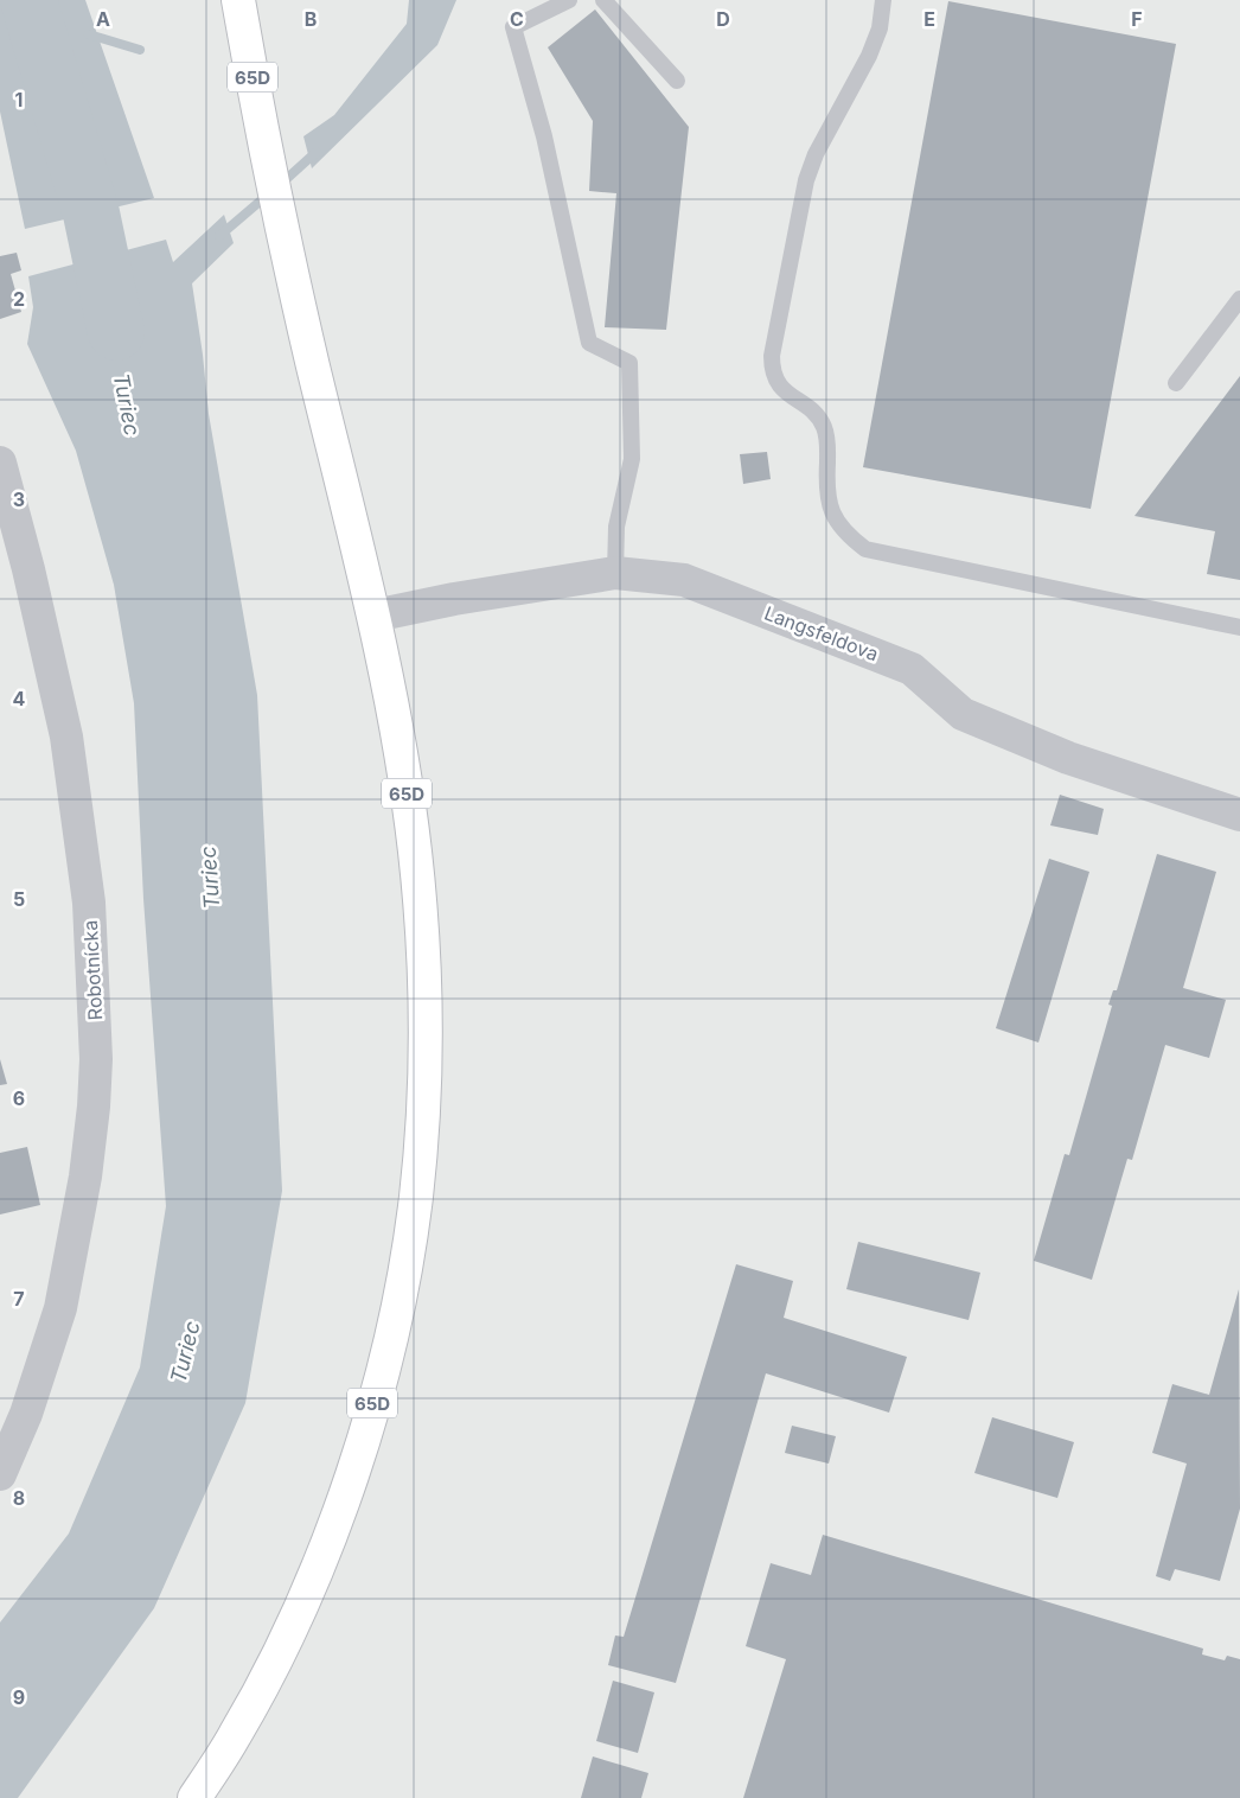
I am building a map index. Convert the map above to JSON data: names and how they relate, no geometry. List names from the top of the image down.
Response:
{
  "streets": {
    "main road": ["65D"],
    "street": ["Langsfeldova", "Robotnícka"]
  },
  "crossings": [
    ["65D", "Langsfeldova"]
  ],
  "water": ["Turiec"],
  "grid": {
    "columns": [
      "A",
      "B",
      "C",
      "D",
      "E",
      "F"
    ],
    "rows": [
      "1",
      "2",
      "3",
      "4",
      "5",
      "6",
      "7",
      "8",
      "9"
    ]
  }
}
